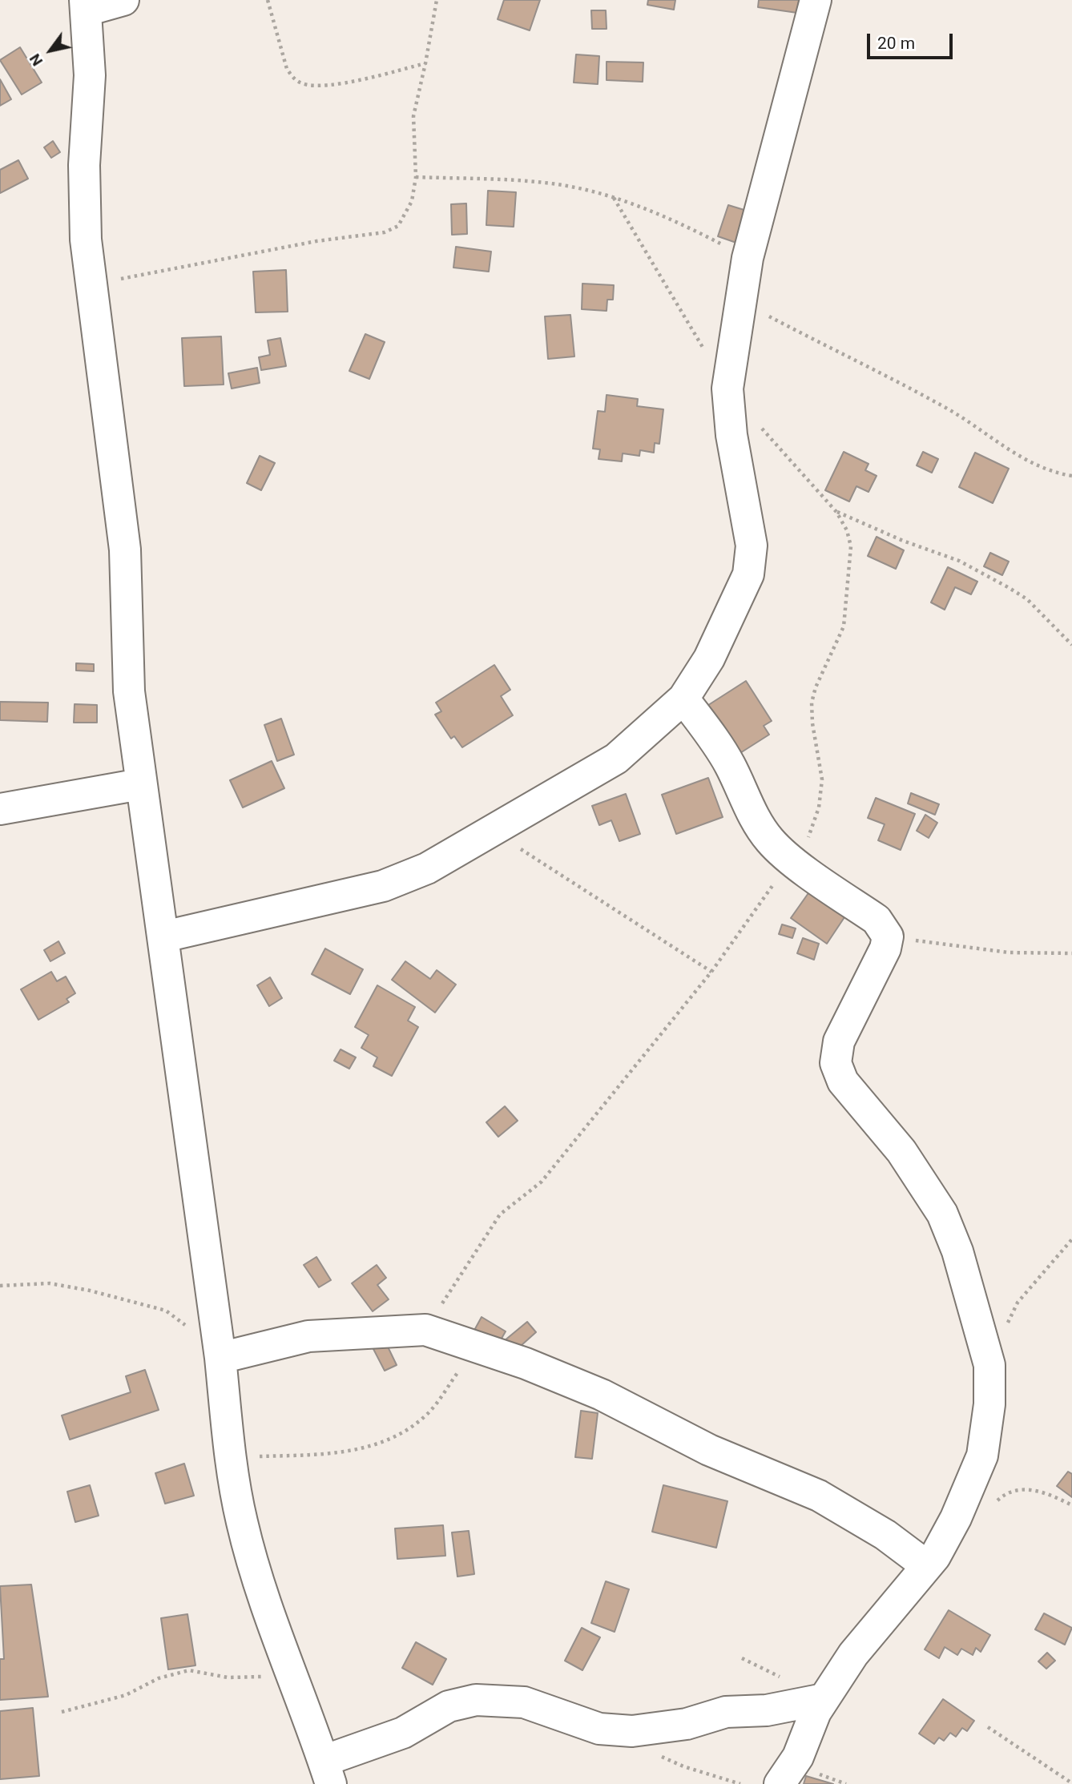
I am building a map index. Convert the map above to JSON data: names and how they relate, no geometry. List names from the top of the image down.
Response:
{
  "scale_bar": "20 m",
  "north": "bottom left"
}
